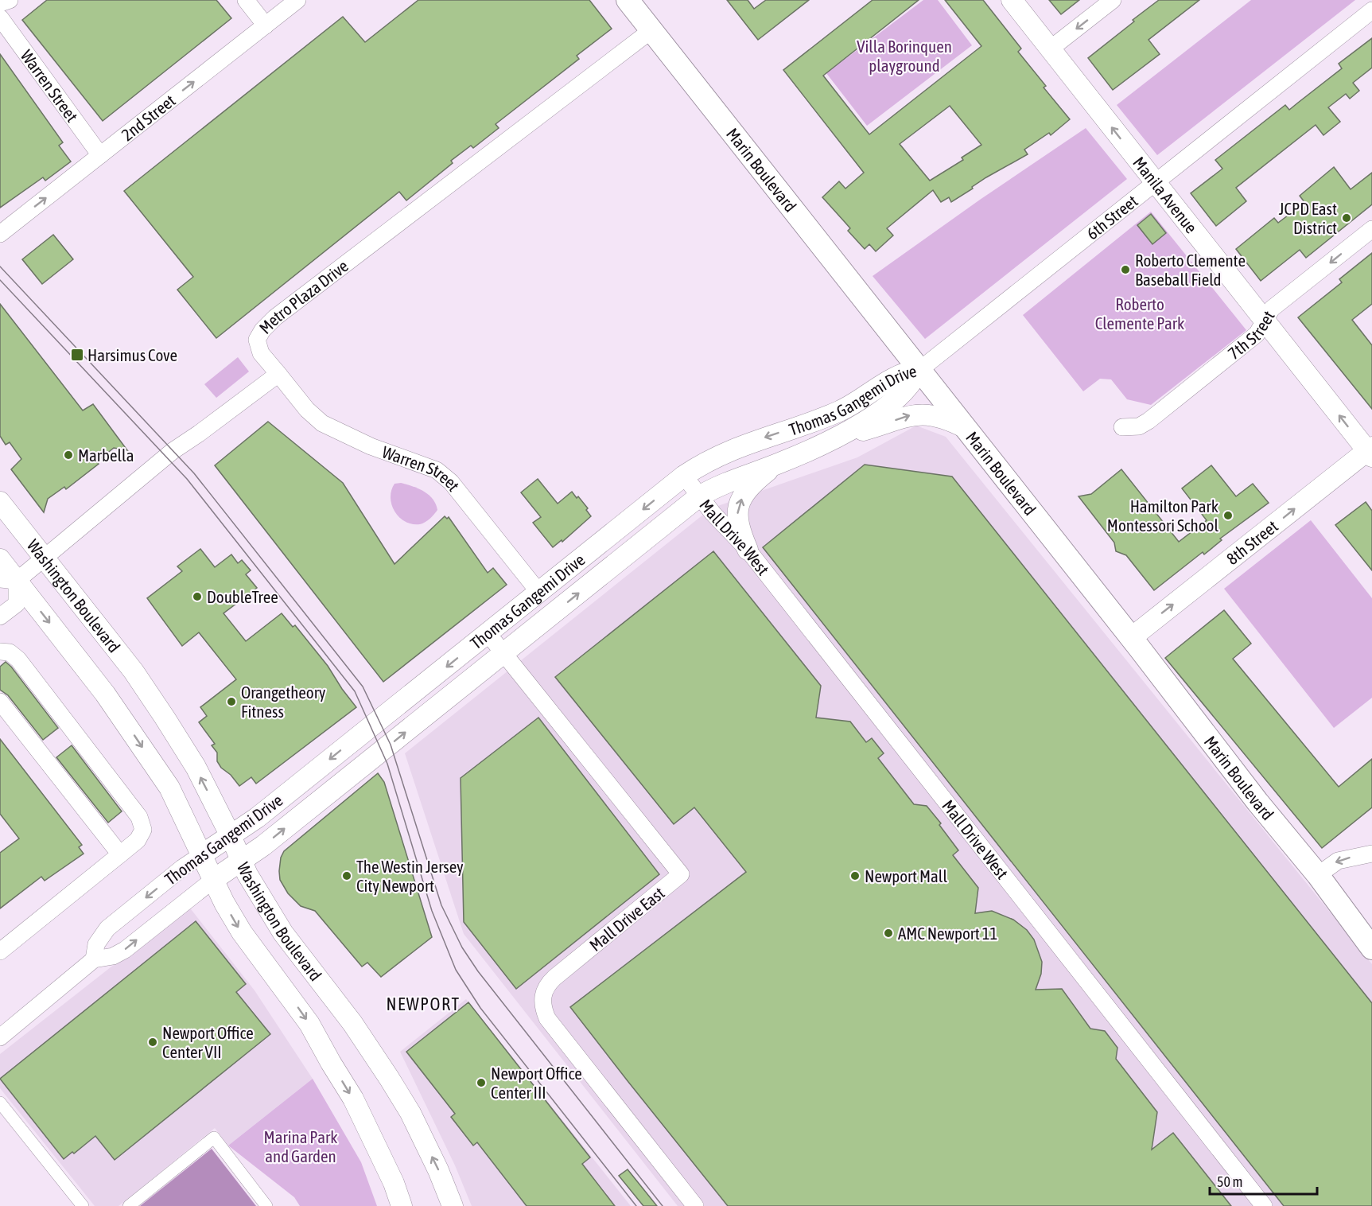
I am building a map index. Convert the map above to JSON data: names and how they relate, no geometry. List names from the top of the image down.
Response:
{
  "streets": {
    "main road": ["Marin Boulevard"],
    "street": [
      "Warren Street",
      "2nd Street",
      "Manila Avenue",
      "6th Street",
      "Metro Plaza Drive",
      "7th Street",
      "Thomas Gangemi Drive",
      "Mall Drive West",
      "8th Street",
      "Washington Boulevard",
      "Mall Drive East"
    ]
  },
  "crossings": [
    ["Warren Street", "2nd Street"],
    ["Warren Street", "Metro Plaza Drive"],
    ["Warren Street", "Thomas Gangemi Drive"],
    ["Marin Boulevard", "6th Street"],
    ["Marin Boulevard", "Metro Plaza Drive"],
    ["Marin Boulevard", "Thomas Gangemi Drive"],
    ["Marin Boulevard", "8th Street"],
    ["Manila Avenue", "6th Street"],
    ["Manila Avenue", "7th Street"],
    ["Manila Avenue", "8th Street"],
    ["6th Street", "Thomas Gangemi Drive"],
    ["Thomas Gangemi Drive", "Mall Drive West"],
    ["Thomas Gangemi Drive", "Washington Boulevard"],
    ["Thomas Gangemi Drive", "Mall Drive East"]
  ],
  "one_way": [
    "2nd Street",
    "Manila Avenue",
    "7th Street",
    "8th Street"
  ],
  "districts": ["NEWPORT"],
  "parks": ["Villa Borinquen playground", "Roberto Clemente Park", "Marina Park and Garden"],
  "places": {
    "other": [
      "JCPD East District",
      "Roberto Clemente Baseball Field",
      "Marbella",
      "Hamilton Park Montessori School",
      "DoubleTree",
      "Orangetheory Fitness",
      "The Westin Jersey City Newport",
      "Newport Mall",
      "AMC Newport 11",
      "Newport Office Center VII",
      "Newport Office Center III"
    ],
    "transit": ["Harsimus Cove"]
  },
  "scale_bar": "50 m"
}
